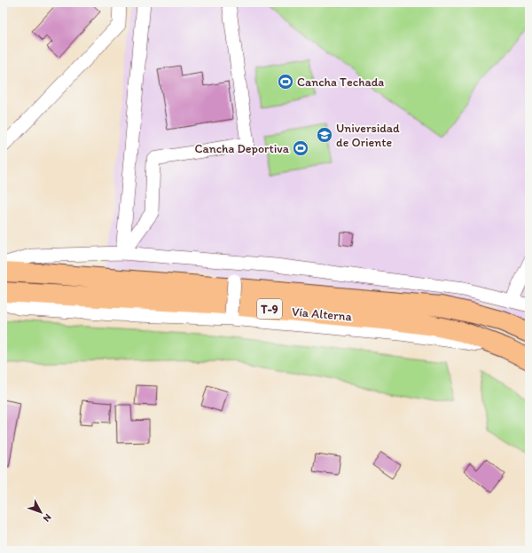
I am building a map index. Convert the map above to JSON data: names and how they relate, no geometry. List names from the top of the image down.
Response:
{
  "streets": {
    "highway": ["T-9", "Vía Alterna"]
  },
  "places": {
    "sports": ["Cancha Techada", "Cancha Deportiva"],
    "school or university": ["Universidad de Oriente"]
  },
  "north": "bottom right"
}
